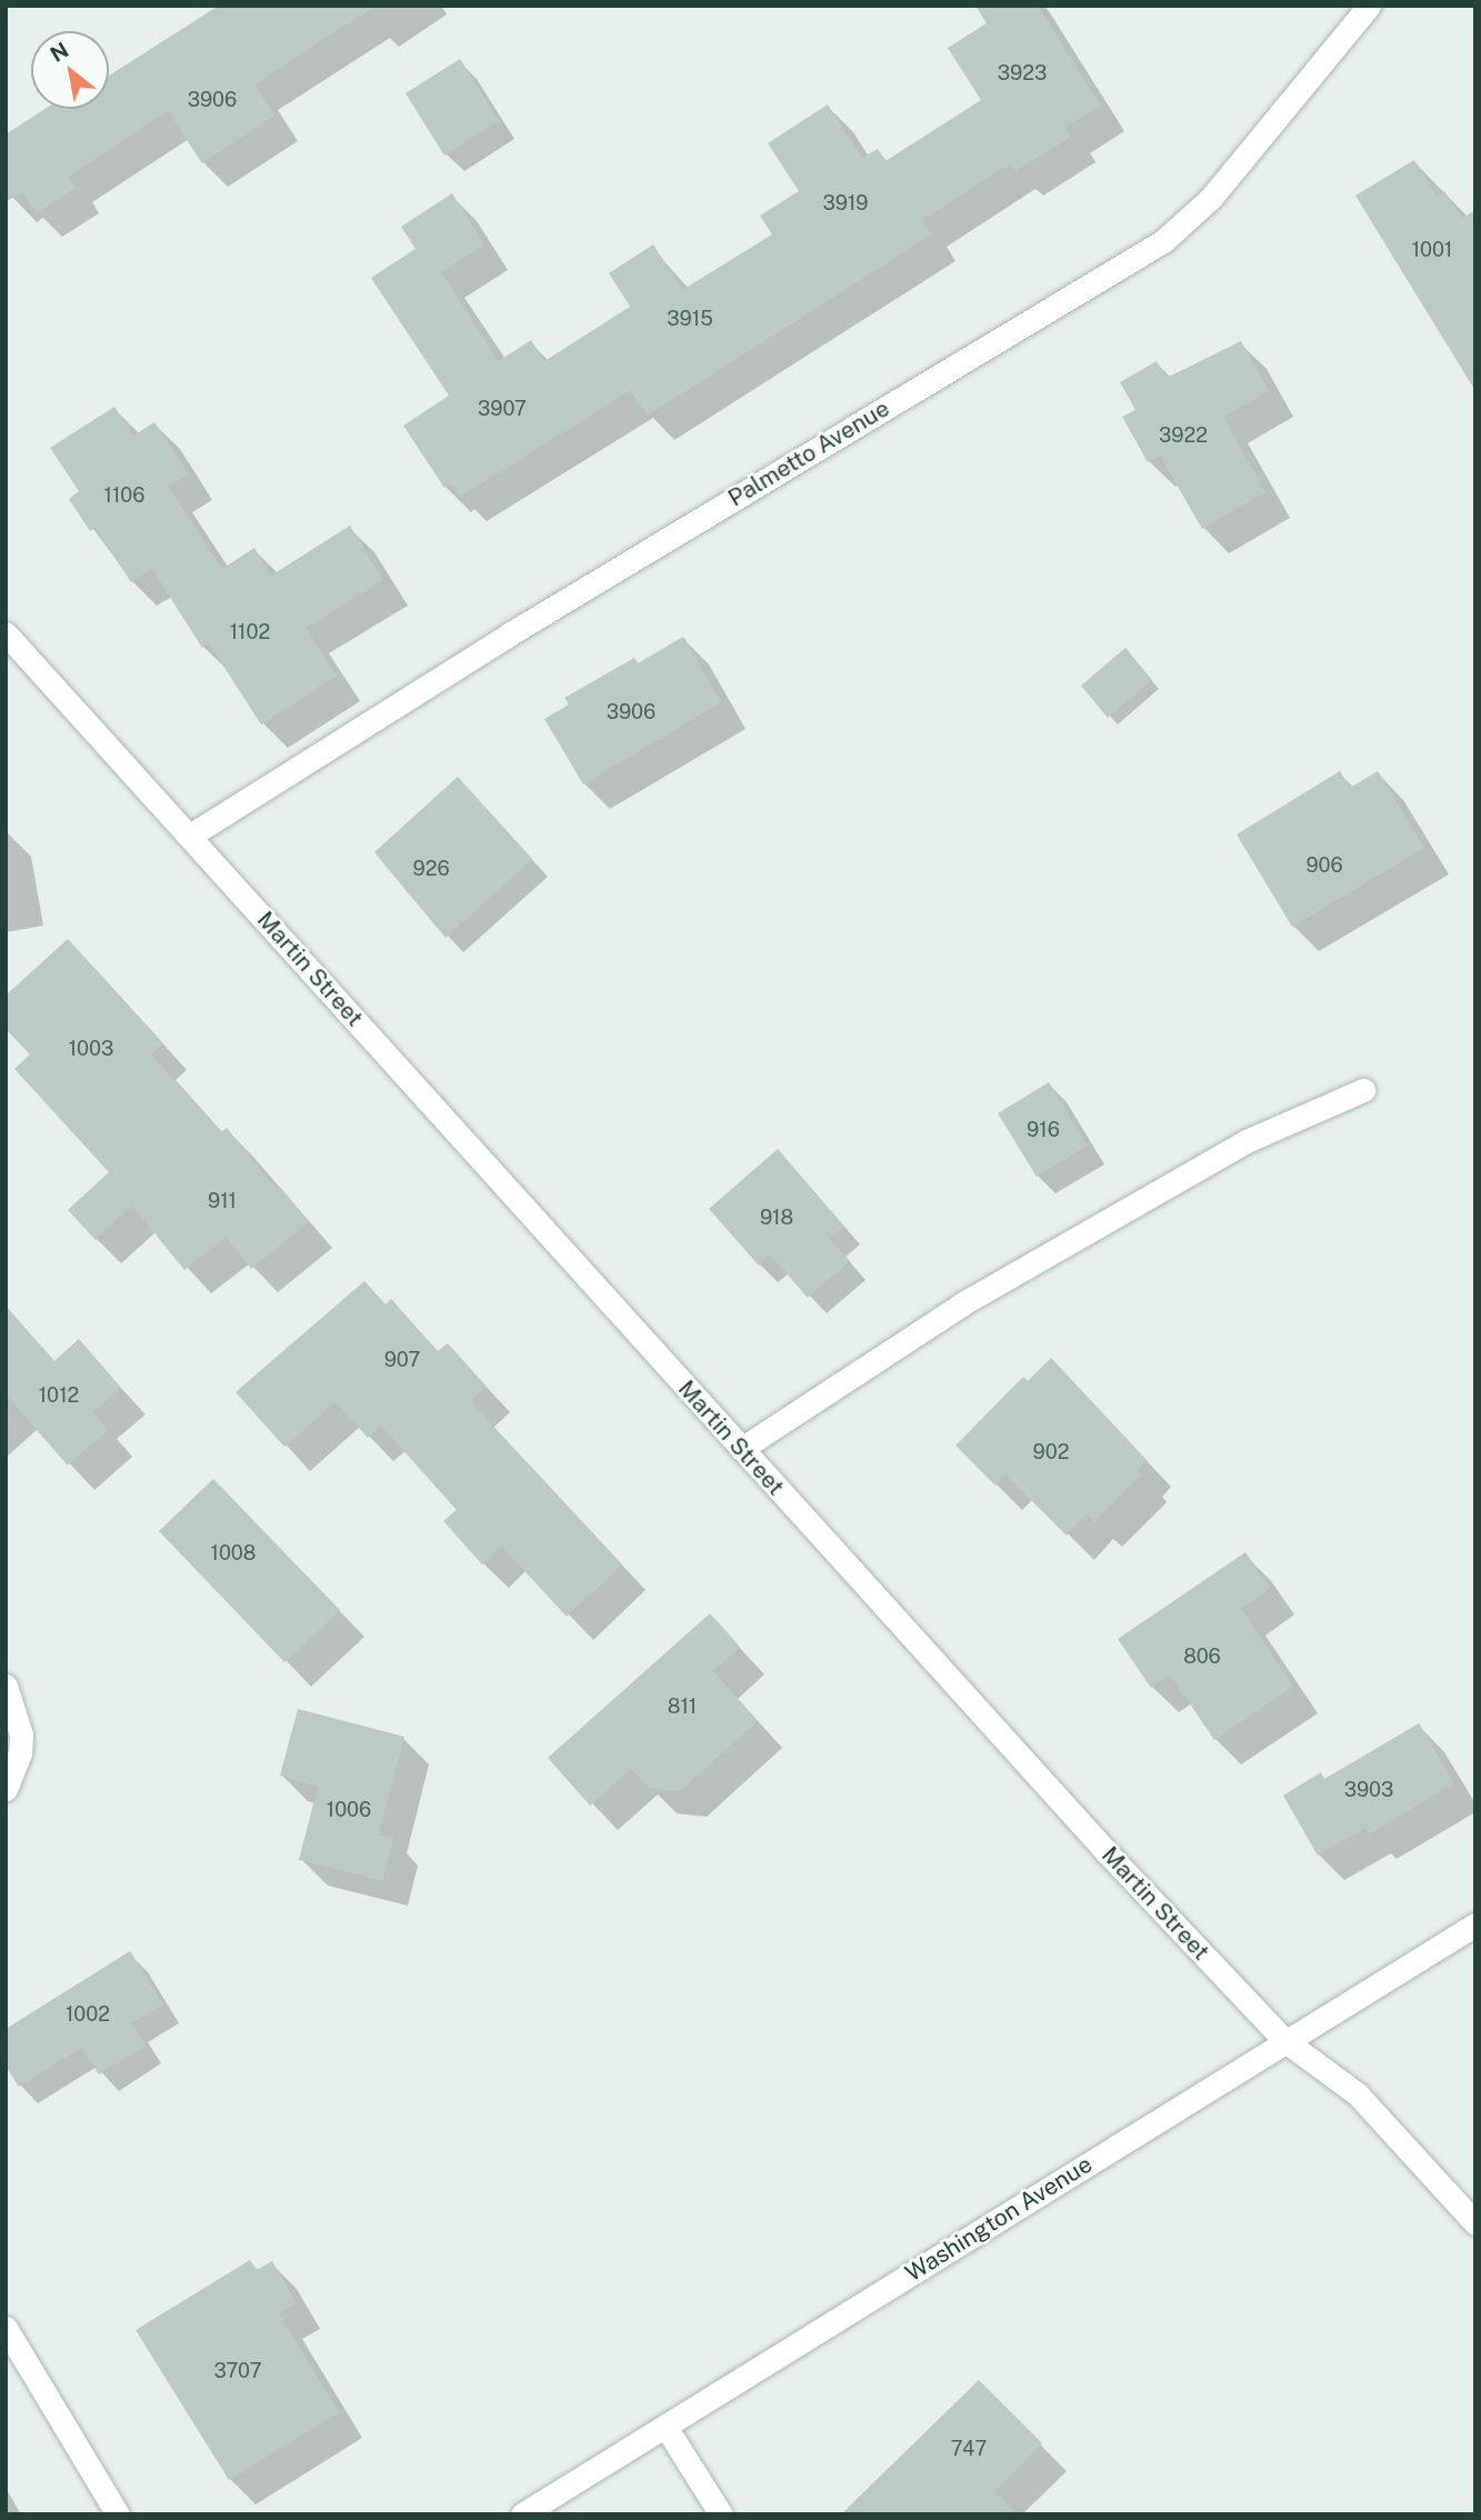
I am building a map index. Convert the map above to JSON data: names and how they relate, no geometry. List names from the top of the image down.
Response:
{
  "streets": {
    "street": ["Palmetto Avenue", "Martin Street", "Washington Avenue"]
  },
  "crossings": [
    ["Palmetto Avenue", "Martin Street"],
    ["Martin Street", "Washington Avenue"]
  ],
  "house_numbers": [
    "3923",
    "3906",
    "3919",
    "1001",
    "3915",
    "3907",
    "3922",
    "1106",
    "1102",
    "3906",
    "906",
    "926",
    "1003",
    "916",
    "911",
    "918",
    "907",
    "1012",
    "902",
    "1008",
    "806",
    "811",
    "3903",
    "1006",
    "1002",
    "3707",
    "747"
  ],
  "north": "top left"
}
